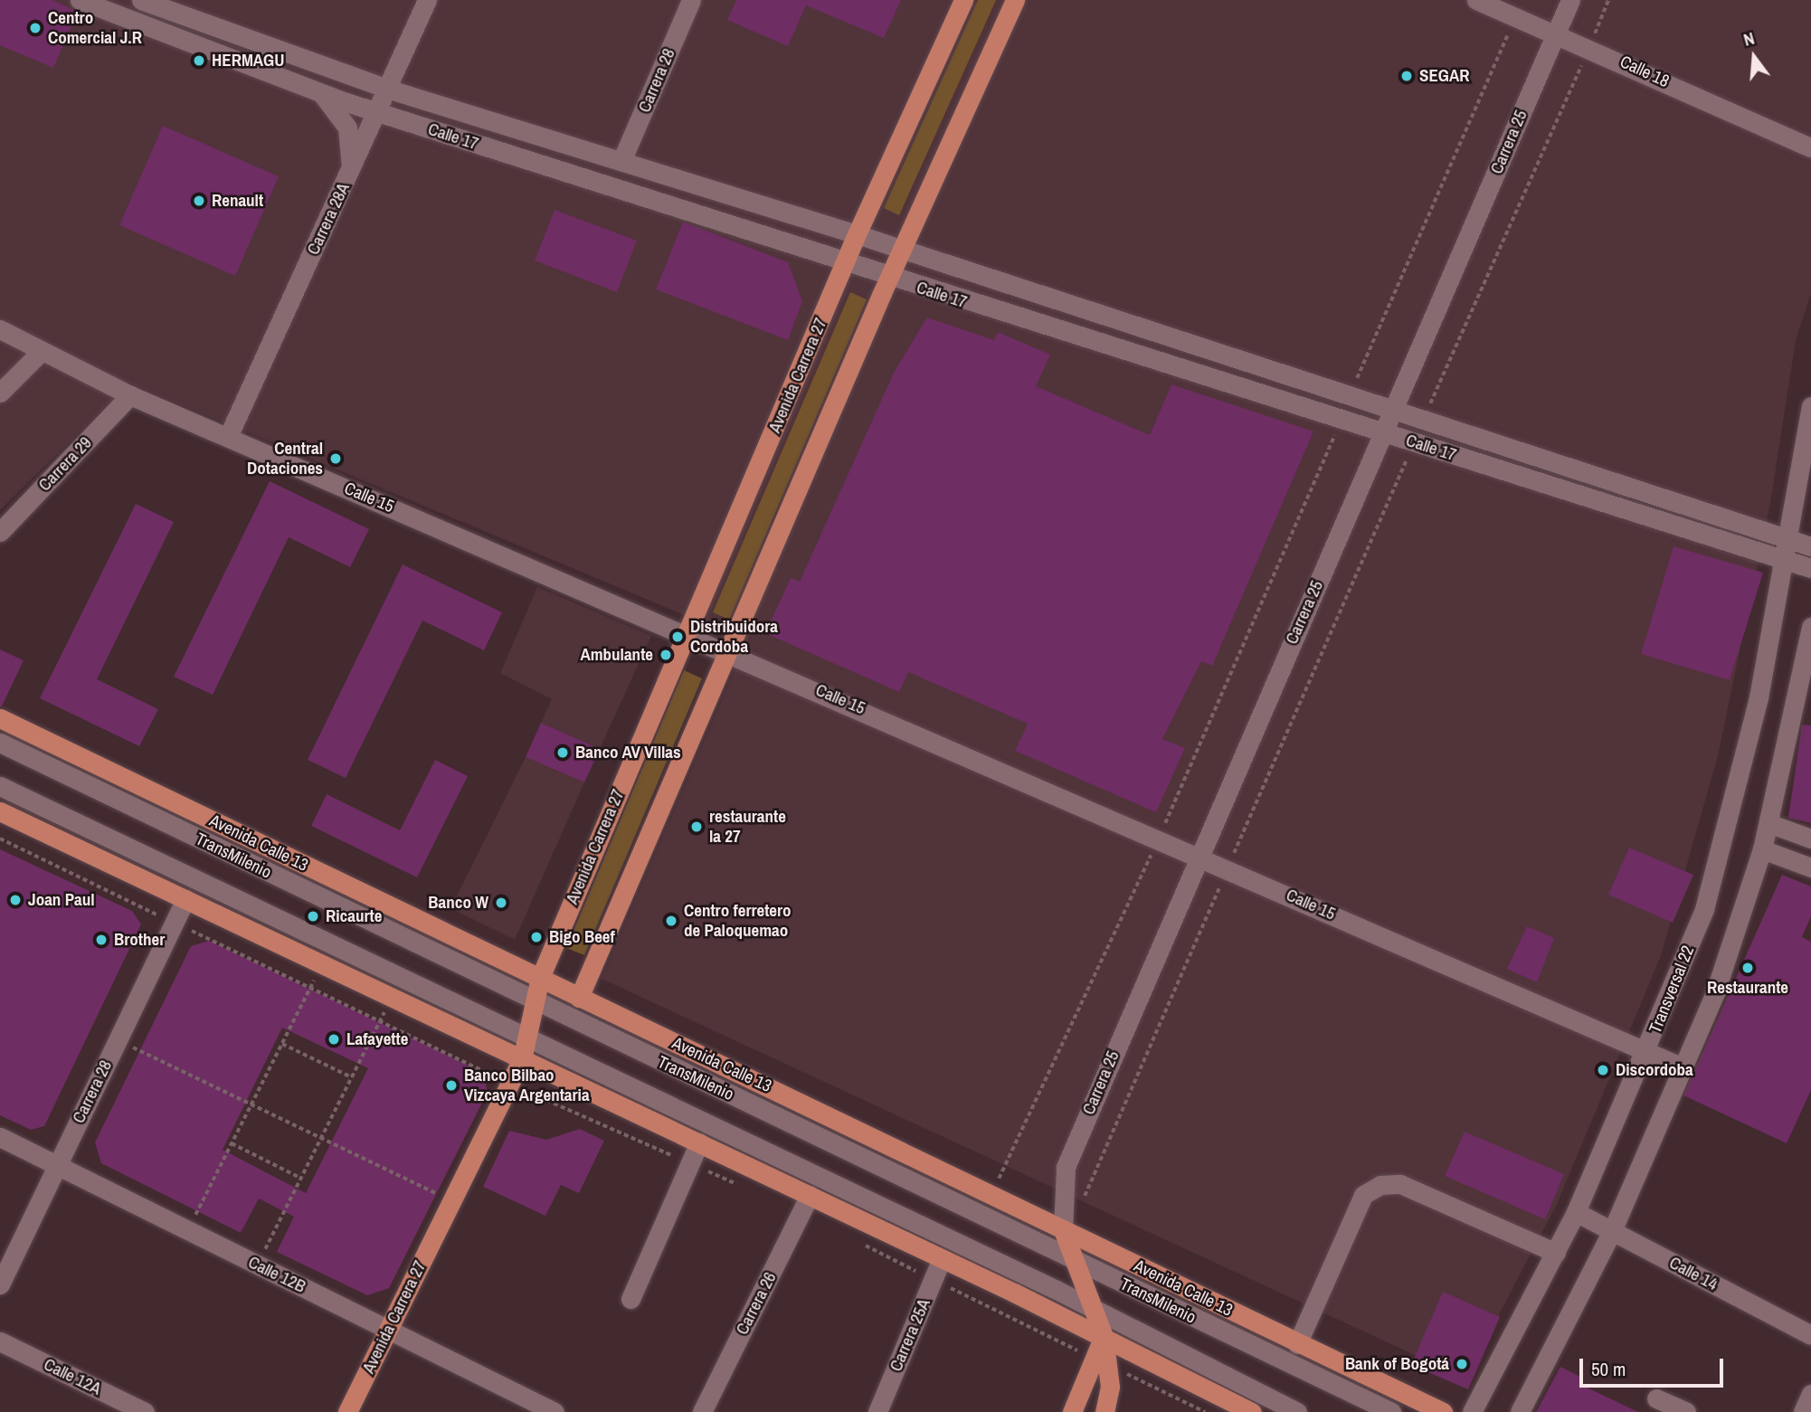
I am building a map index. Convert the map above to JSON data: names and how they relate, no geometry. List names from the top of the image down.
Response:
{
  "streets": {
    "main road": ["Avenida Carrera 27", "Avenida Calle 13"],
    "street": [
      "Calle 18",
      "Carrera 28",
      "Calle 17",
      "Carrera 25",
      "Carrera 28A",
      "Carrera 29",
      "Calle 15",
      "TransMilenio",
      "Transversal 22",
      "Calle 14",
      "Calle 12B",
      "Carrera 26",
      "Carrera 25A",
      "Calle 12A"
    ]
  },
  "crossings": [
    ["Calle 18", "Carrera 25"],
    ["Carrera 28", "Calle 17"],
    ["Carrera 28", "Calle 12B"],
    ["Calle 17", "Carrera 25"],
    ["Calle 17", "Carrera 28A"],
    ["Calle 17", "Avenida Carrera 27"],
    ["Calle 17", "Transversal 22"],
    ["Carrera 25", "Calle 15"],
    ["Carrera 25", "Avenida Calle 13"],
    ["Carrera 28A", "Calle 15"],
    ["Avenida Carrera 27", "Calle 15"],
    ["Avenida Carrera 27", "Avenida Calle 13"],
    ["Avenida Carrera 27", "TransMilenio"],
    ["Avenida Carrera 27", "Calle 12B"],
    ["Carrera 29", "Calle 15"],
    ["Calle 15", "Transversal 22"],
    ["Transversal 22", "Calle 14"]
  ],
  "places": [
    "Centro Comercial J.R",
    "HERMAGU",
    "SEGAR",
    "Renault",
    "Central Dotaciones",
    "Distribuidora Cordoba",
    "Ambulante",
    "Banco AV Villas",
    "restaurante la 27",
    "Joan Paul",
    "Banco W",
    "Ricaurte",
    "Centro ferretero de Paloquemao",
    "Bigo Beef",
    "Brother",
    "Restaurante",
    "Lafayette",
    "Discordoba",
    "Banco Bilbao Vizcaya Argentaria",
    "Bank of Bogotá"
  ],
  "scale_bar": "50 m",
  "north": "top"
}
